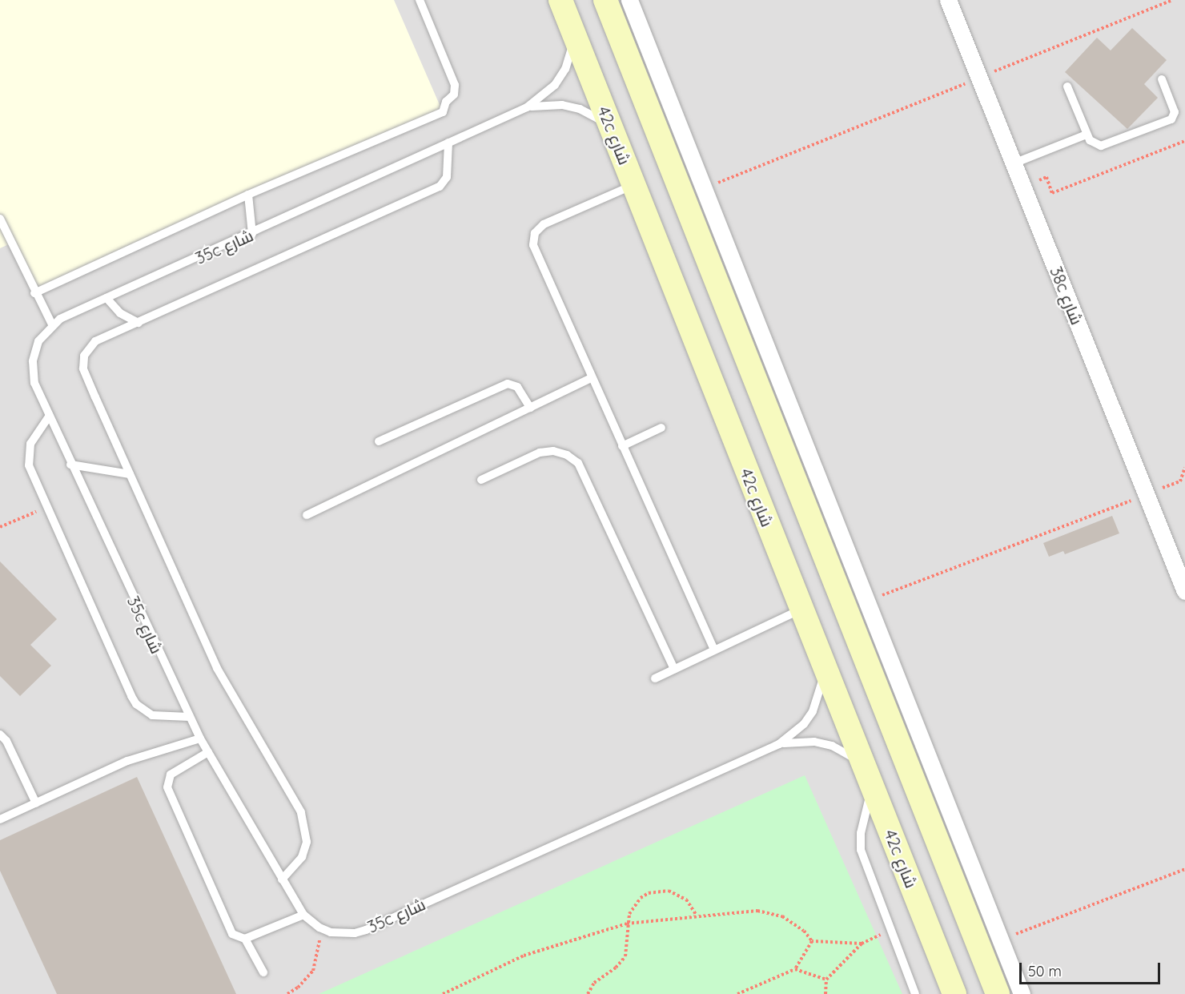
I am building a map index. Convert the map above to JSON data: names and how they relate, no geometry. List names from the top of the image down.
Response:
{
  "streets": {
    "street": ["42c شارع", "38c شارع"],
    "lane": ["35c شارع"]
  },
  "crossings": [
    ["42c شارع", "35c شارع"]
  ],
  "scale_bar": "50 m"
}
